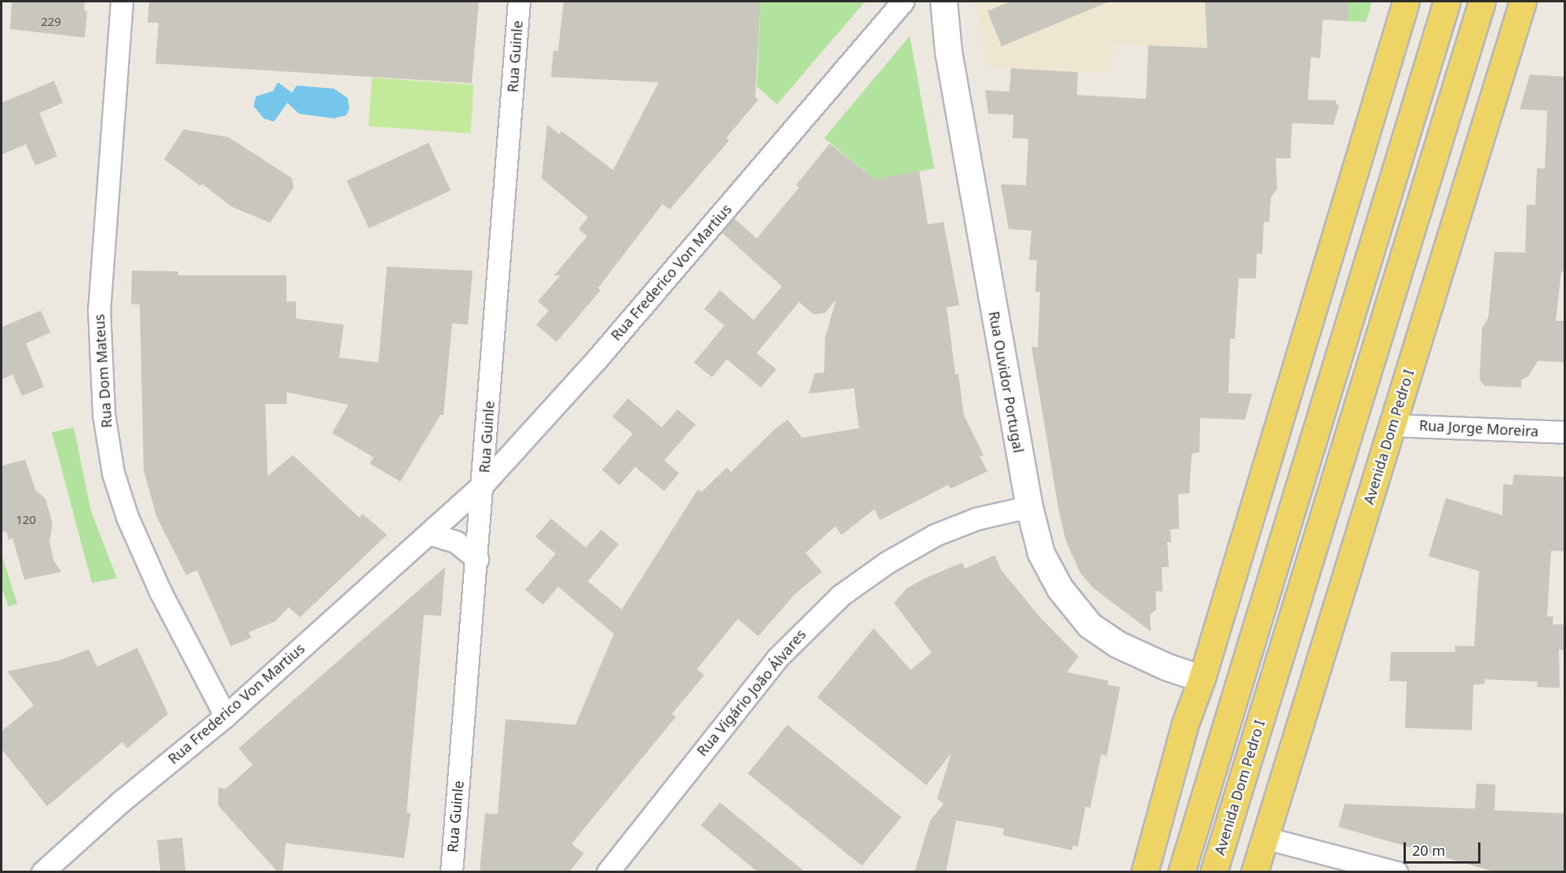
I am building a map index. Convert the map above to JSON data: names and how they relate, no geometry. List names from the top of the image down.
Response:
{
  "streets": {
    "main road": ["Avenida Dom Pedro I"],
    "street": [
      "Rua Guinle",
      "Rua Frederico Von Martius",
      "Rua Dom Mateus",
      "Rua Ouvidor Portugal",
      "Rua Jorge Moreira",
      "Rua Vigário João Álvares"
    ]
  },
  "crossings": [
    ["Rua Guinle", "Rua Frederico Von Martius"],
    ["Rua Frederico Von Martius", "Rua Dom Mateus"],
    ["Rua Ouvidor Portugal", "Rua Vigário João Álvares"],
    ["Rua Jorge Moreira", "Avenida Dom Pedro I"]
  ],
  "house_numbers": ["229", "120"],
  "scale_bar": "20 m"
}
